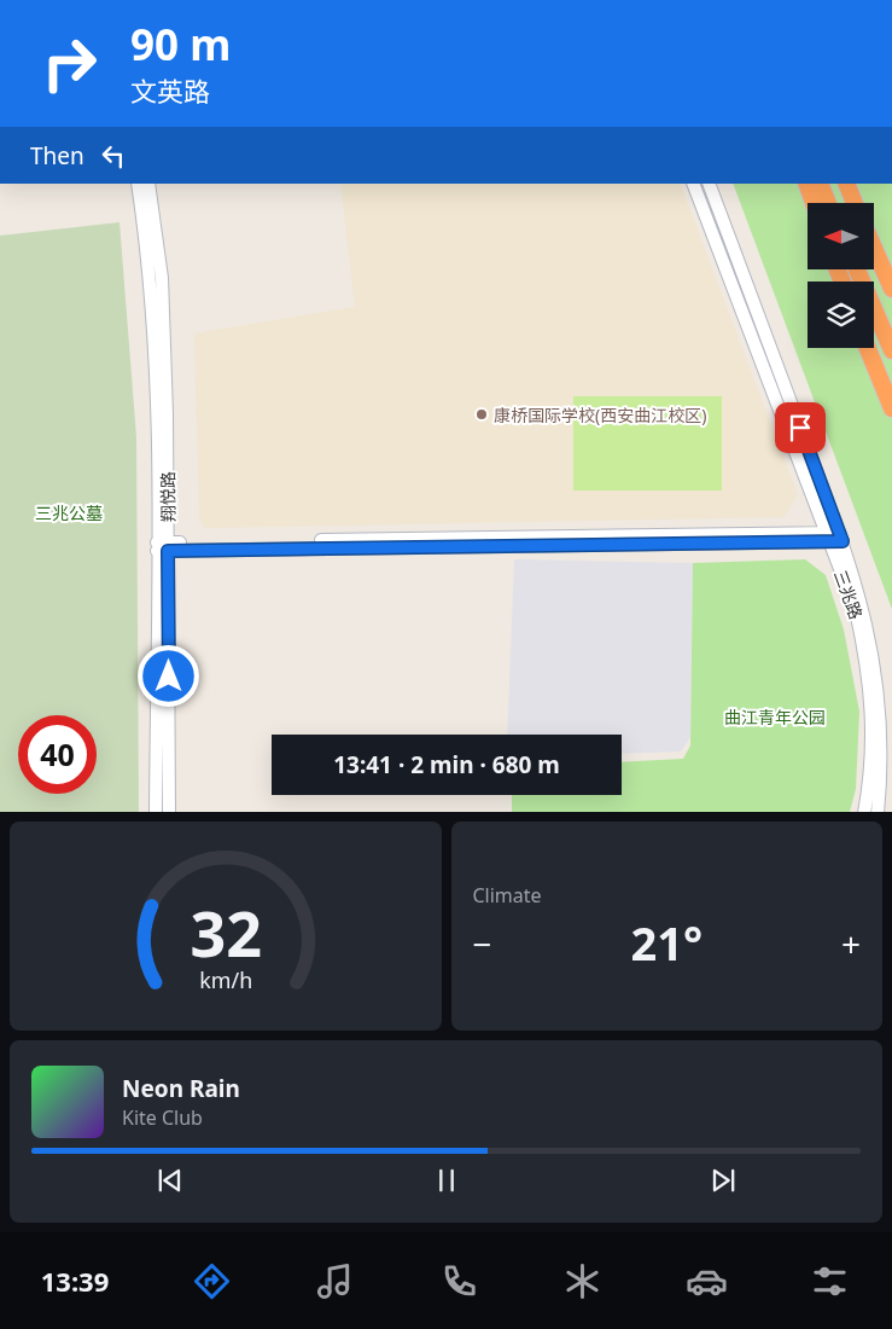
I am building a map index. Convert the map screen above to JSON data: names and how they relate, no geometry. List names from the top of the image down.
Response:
{
  "streets": {
    "street": ["翔悦路", "三兆路"]
  },
  "parks": ["三兆公墓", "曲江青年公园"],
  "places": ["康桥国际学校(西安曲江校区)"],
  "north": "left",
  "page": {
    "turn": ["90 m", "文英路"],
    "then": "Then",
    "limit": "40",
    "trip": "13:41 · 2 min · 680 m",
    "tile": "Climate",
    "heat": ["−", "21°", "+"],
    "song": ["Neon Rain", "Kite Club"],
    "tabs": "13:39",
    "gauge": ["32", "km/h"]
  }
}
